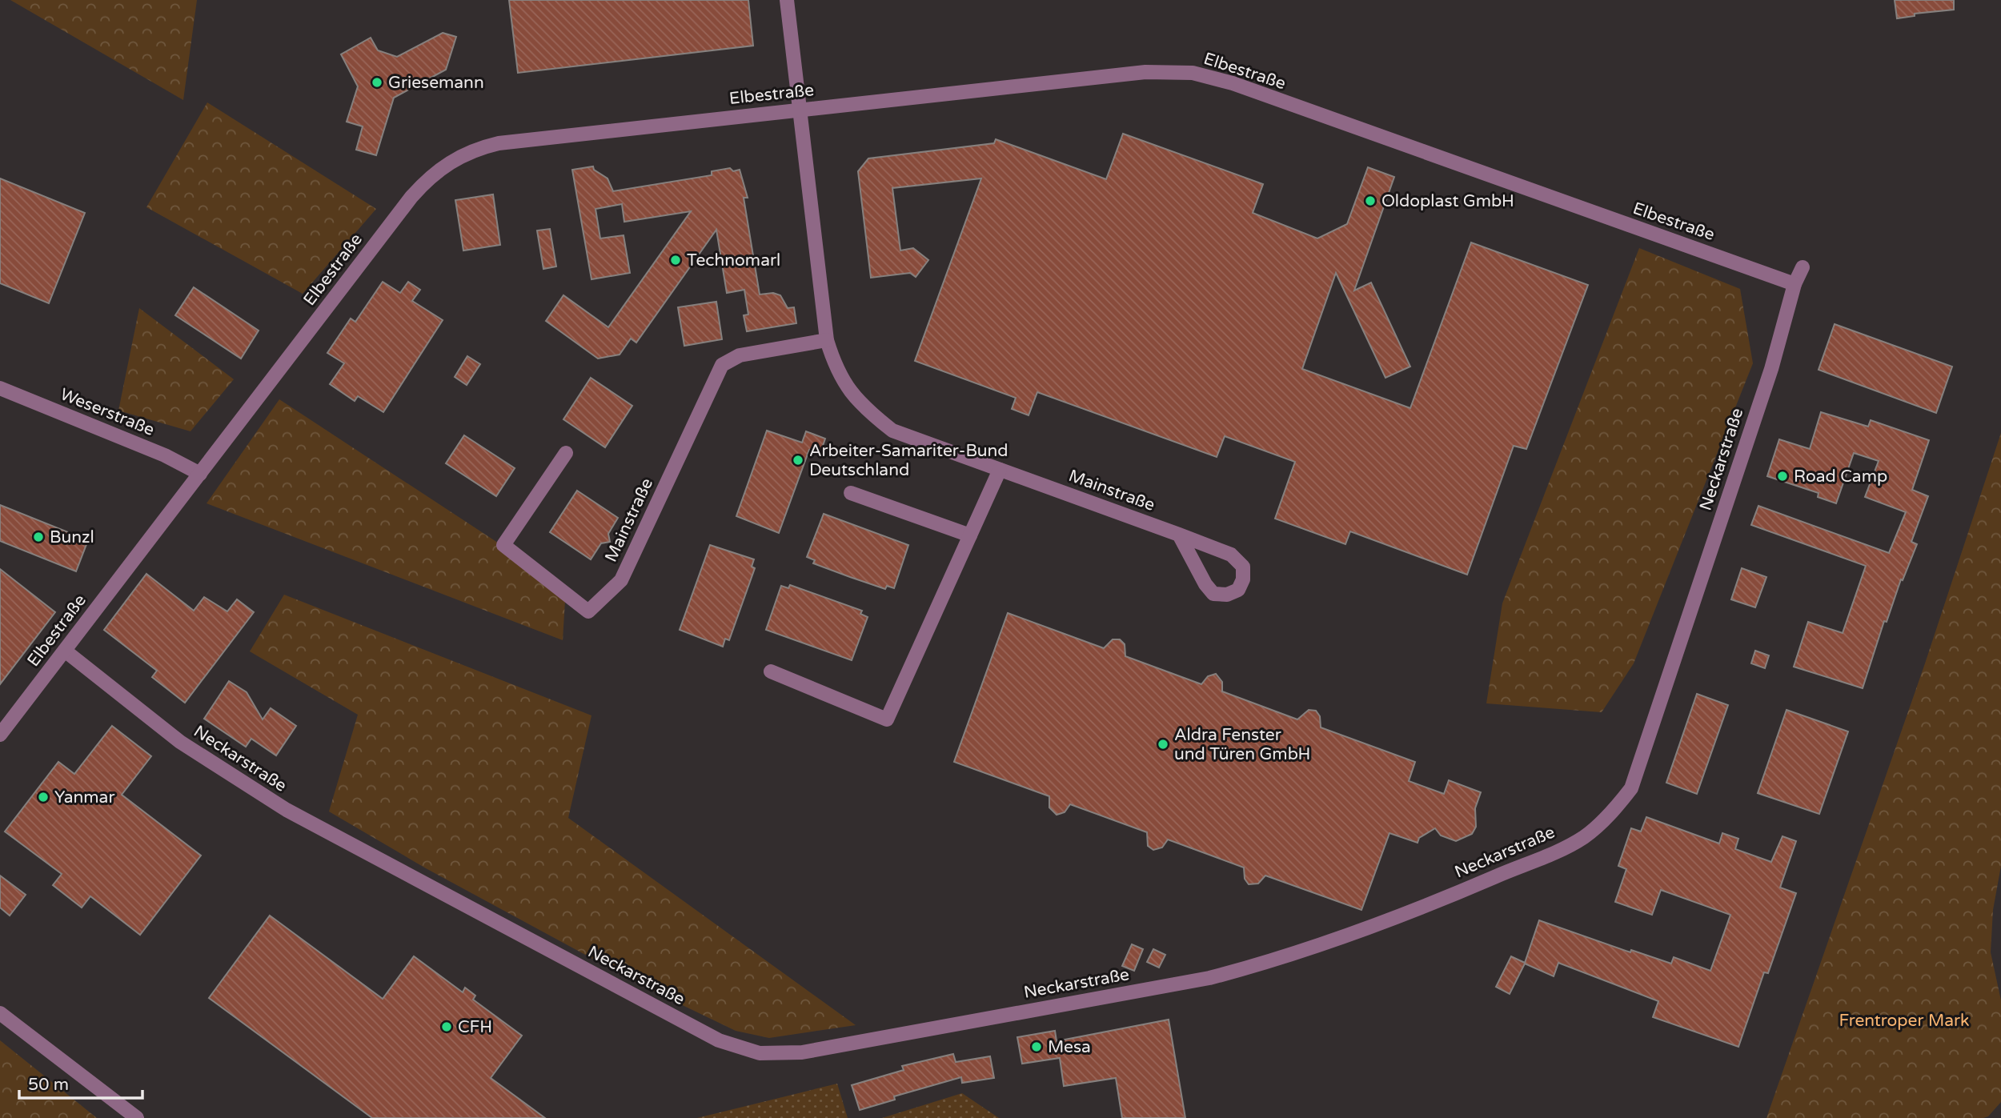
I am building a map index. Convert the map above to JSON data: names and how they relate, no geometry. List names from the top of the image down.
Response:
{
  "streets": {
    "street": [
      "Elbestraße",
      "Weserstraße",
      "Neckarstraße",
      "Mainstraße"
    ]
  },
  "crossings": [
    ["Elbestraße", "Weserstraße"],
    ["Elbestraße", "Neckarstraße"],
    ["Elbestraße", "Mainstraße"]
  ],
  "parks": ["Frentroper Mark"],
  "places": [
    "Griesemann",
    "Oldoplast GmbH",
    "Technomarl",
    "Arbeiter-Samariter-Bund Deutschland",
    "Road Camp",
    "Bunzl",
    "Aldra Fenster und Türen GmbH",
    "Yanmar",
    "CFH",
    "Mesa"
  ],
  "scale_bar": "50 m"
}
